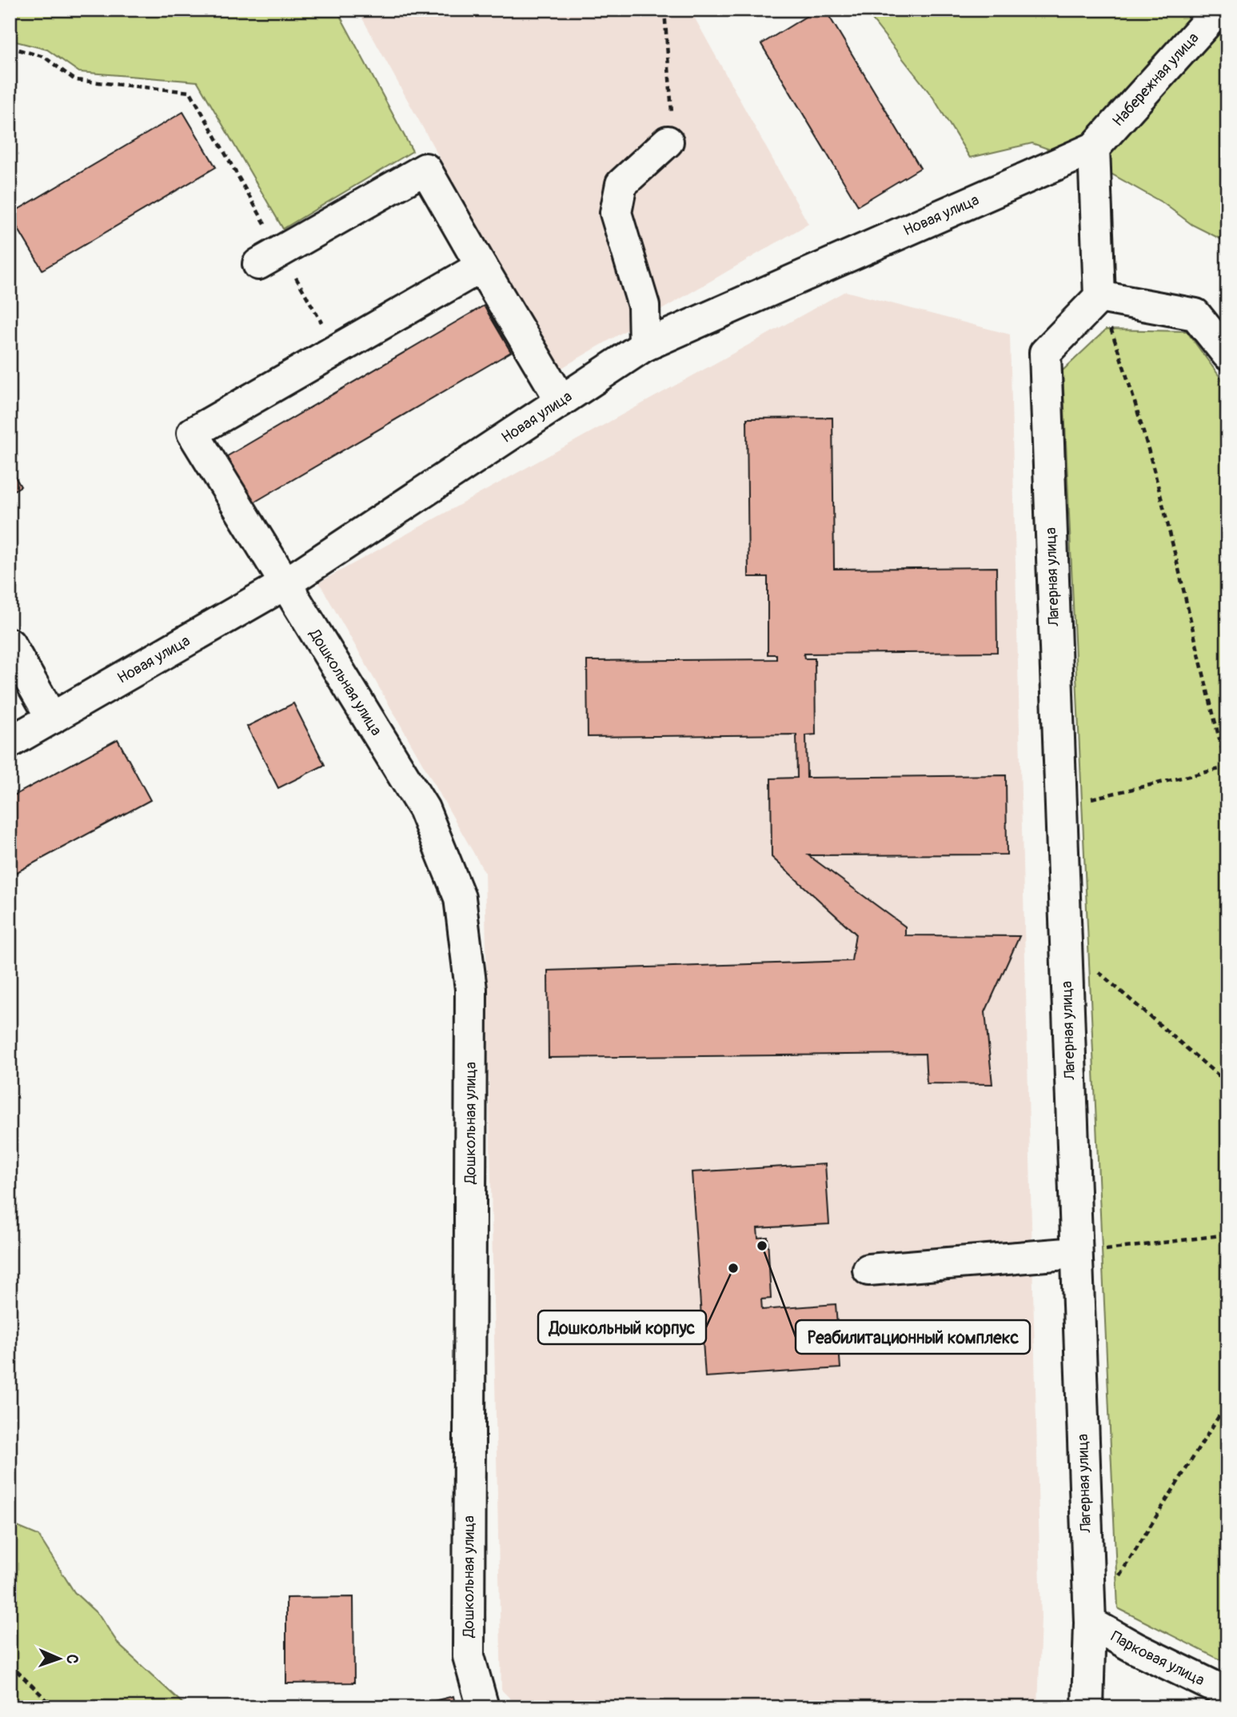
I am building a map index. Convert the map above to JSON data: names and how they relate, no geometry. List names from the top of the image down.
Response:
{
  "streets": {
    "street": [
      "Набережная улица",
      "Новая улица",
      "Лагерная улица",
      "Дошкольная улица",
      "Парковая улица"
    ]
  },
  "crossings": [
    ["Набережная улица", "Новая улица"],
    ["Новая улица", "Дошкольная улица"],
    ["Лагерная улица", "Парковая улица"]
  ],
  "places": ["Реабилитационный комплекс", "Дошкольный корпус"],
  "north": "right"
}
